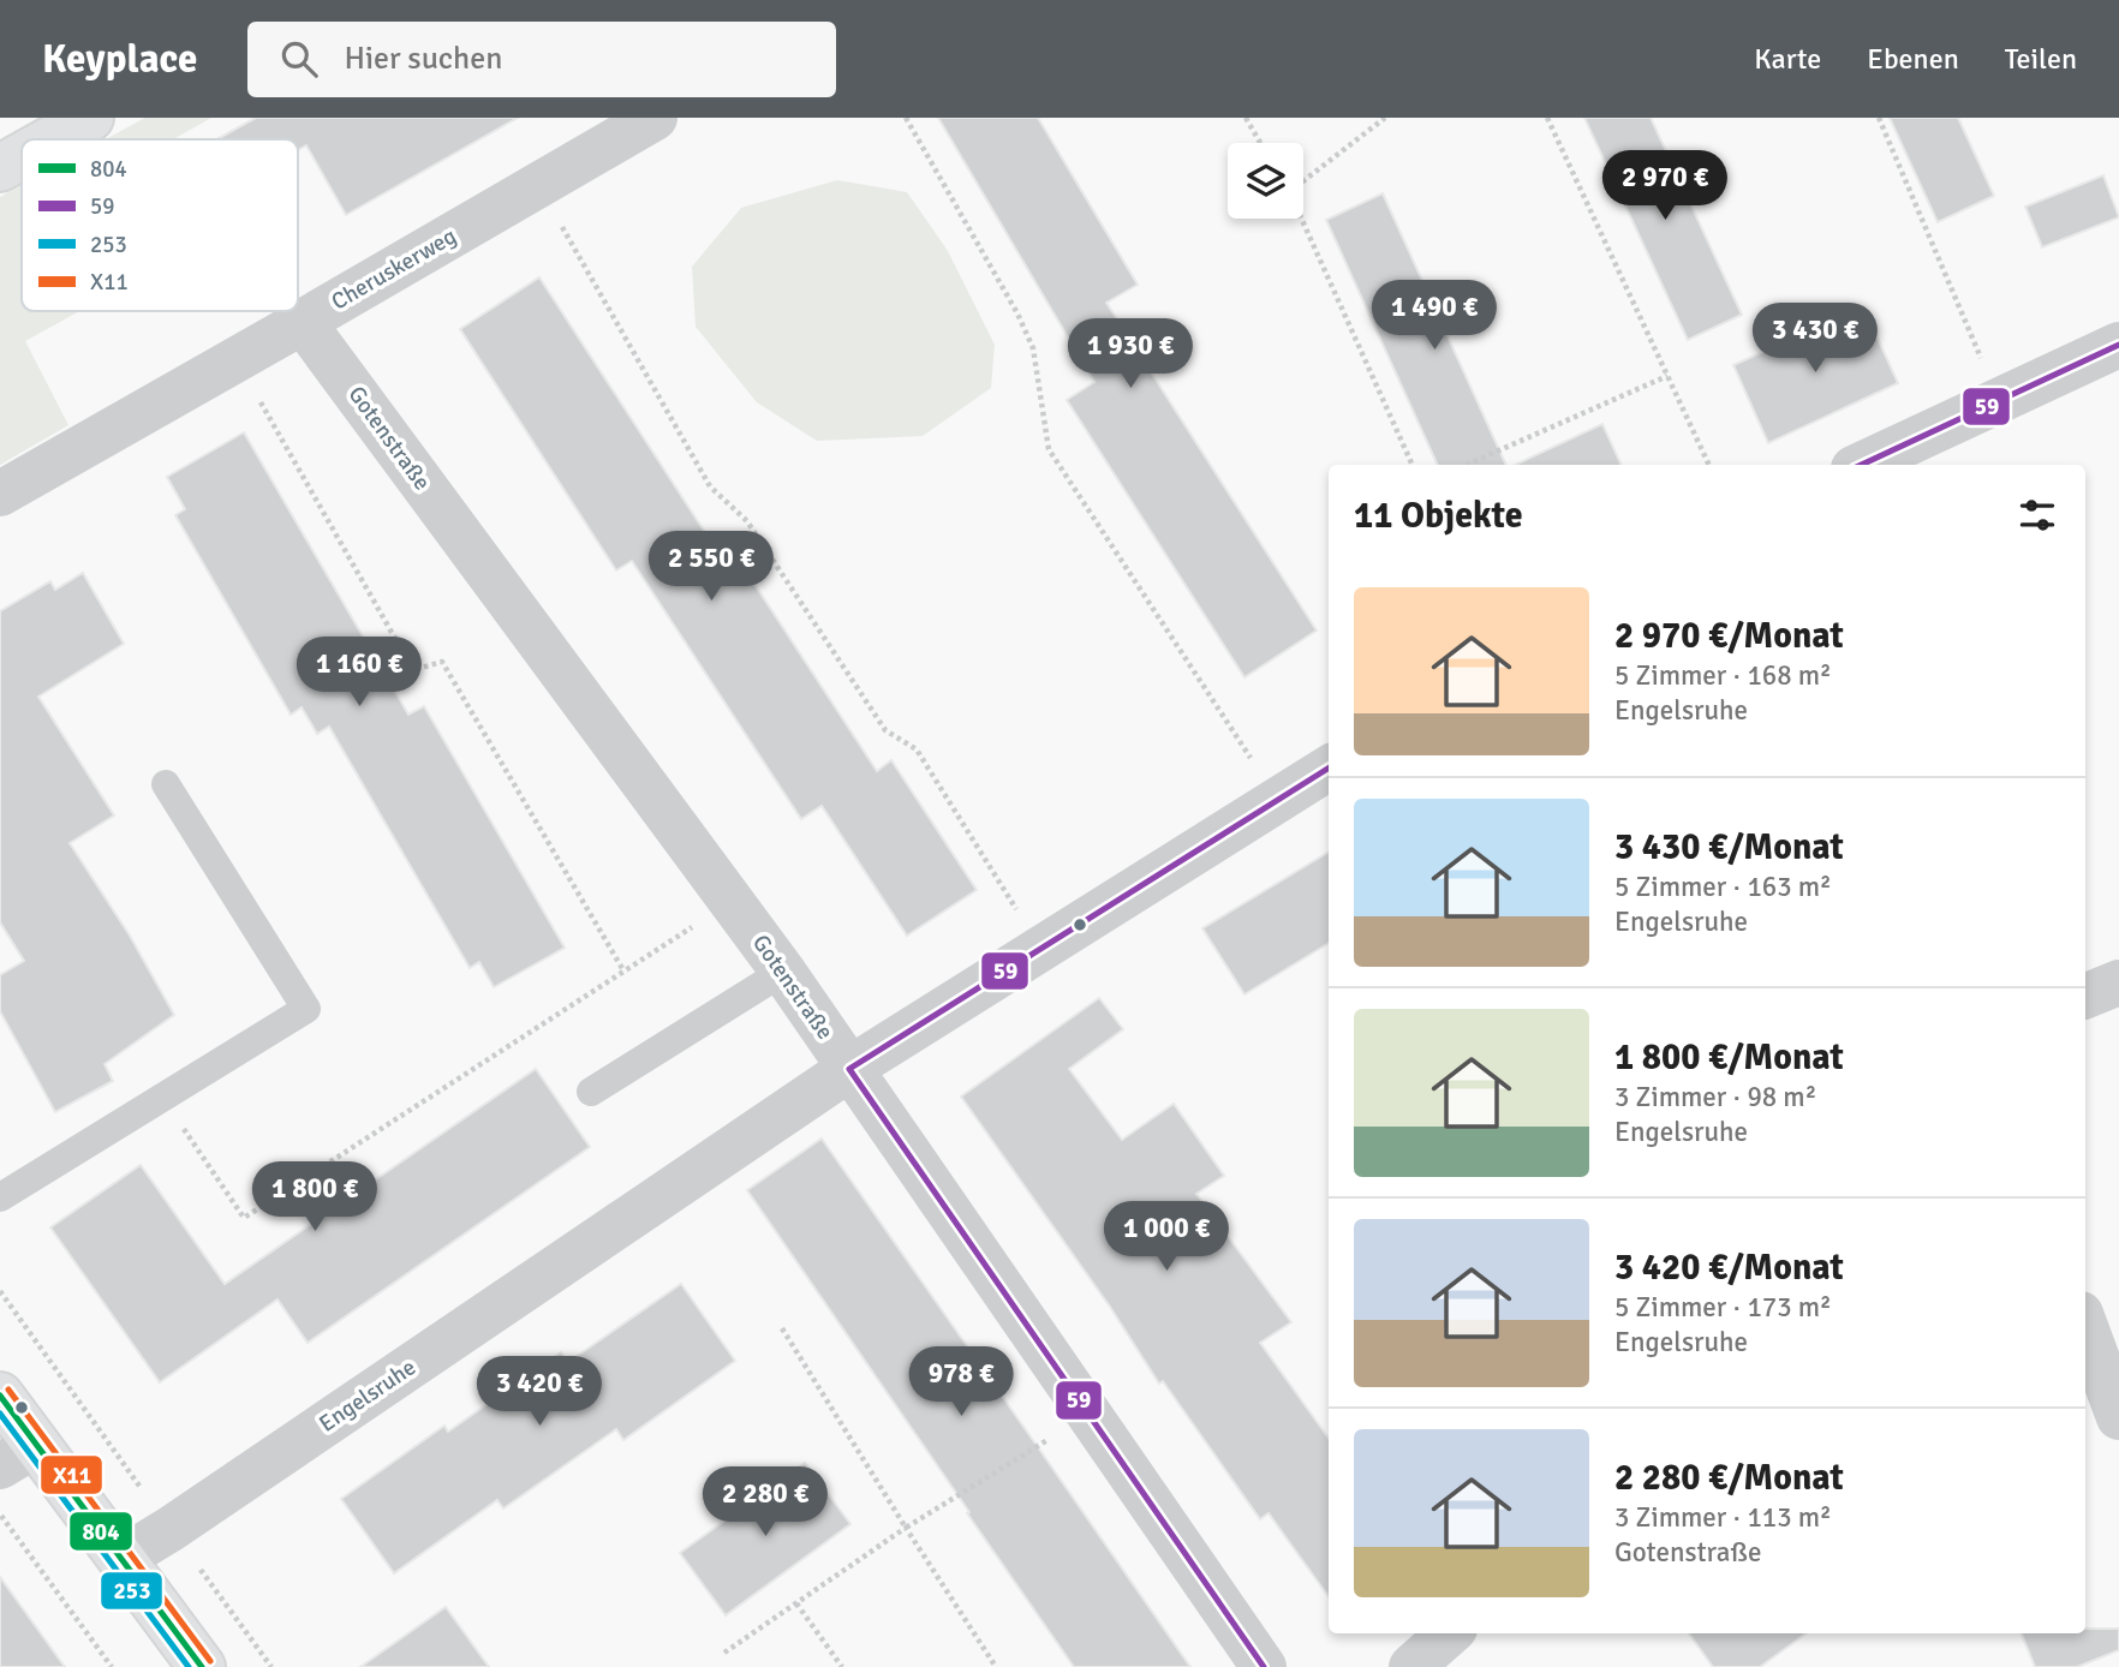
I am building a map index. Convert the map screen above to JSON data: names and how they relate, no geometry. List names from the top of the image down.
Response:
{
  "streets": {
    "street": ["Cheruskerweg", "Gotenstraße", "Engelsruhe"]
  },
  "crossings": [
    ["Cheruskerweg", "Gotenstraße"],
    ["Gotenstraße", "Engelsruhe"]
  ],
  "lines": [
    "transit line 59",
    "transit line X11",
    "transit line 804",
    "transit line 253"
  ],
  "legend": [
    "804",
    "59",
    "253",
    "X11"
  ],
  "page": {
    "header": "Keyplace",
    "search": "Hier suchen",
    "nav": ["Karte", "Ebenen", "Teilen"],
    "price": [
      "2 970 €",
      "1 490 €",
      "3 430 €",
      "1 930 €",
      "2 550 €",
      "1 160 €",
      "1 800 €",
      "1 000 €",
      "978 €",
      "3 420 €",
      "2 280 €"
    ],
    "heading": "11 Objekte",
    "list": [
      {
        "name": "2 970 €/Monat",
        "note": "5 Zimmer · 168 m² · Engelsruhe"
      },
      {
        "name": "3 430 €/Monat",
        "note": "5 Zimmer · 163 m² · Engelsruhe"
      },
      {
        "name": "1 800 €/Monat",
        "note": "3 Zimmer · 98 m² · Engelsruhe"
      },
      {
        "name": "3 420 €/Monat",
        "note": "5 Zimmer · 173 m² · Engelsruhe"
      },
      {
        "name": "2 280 €/Monat",
        "note": "3 Zimmer · 113 m² · Gotenstraße"
      }
    ]
  }
}
